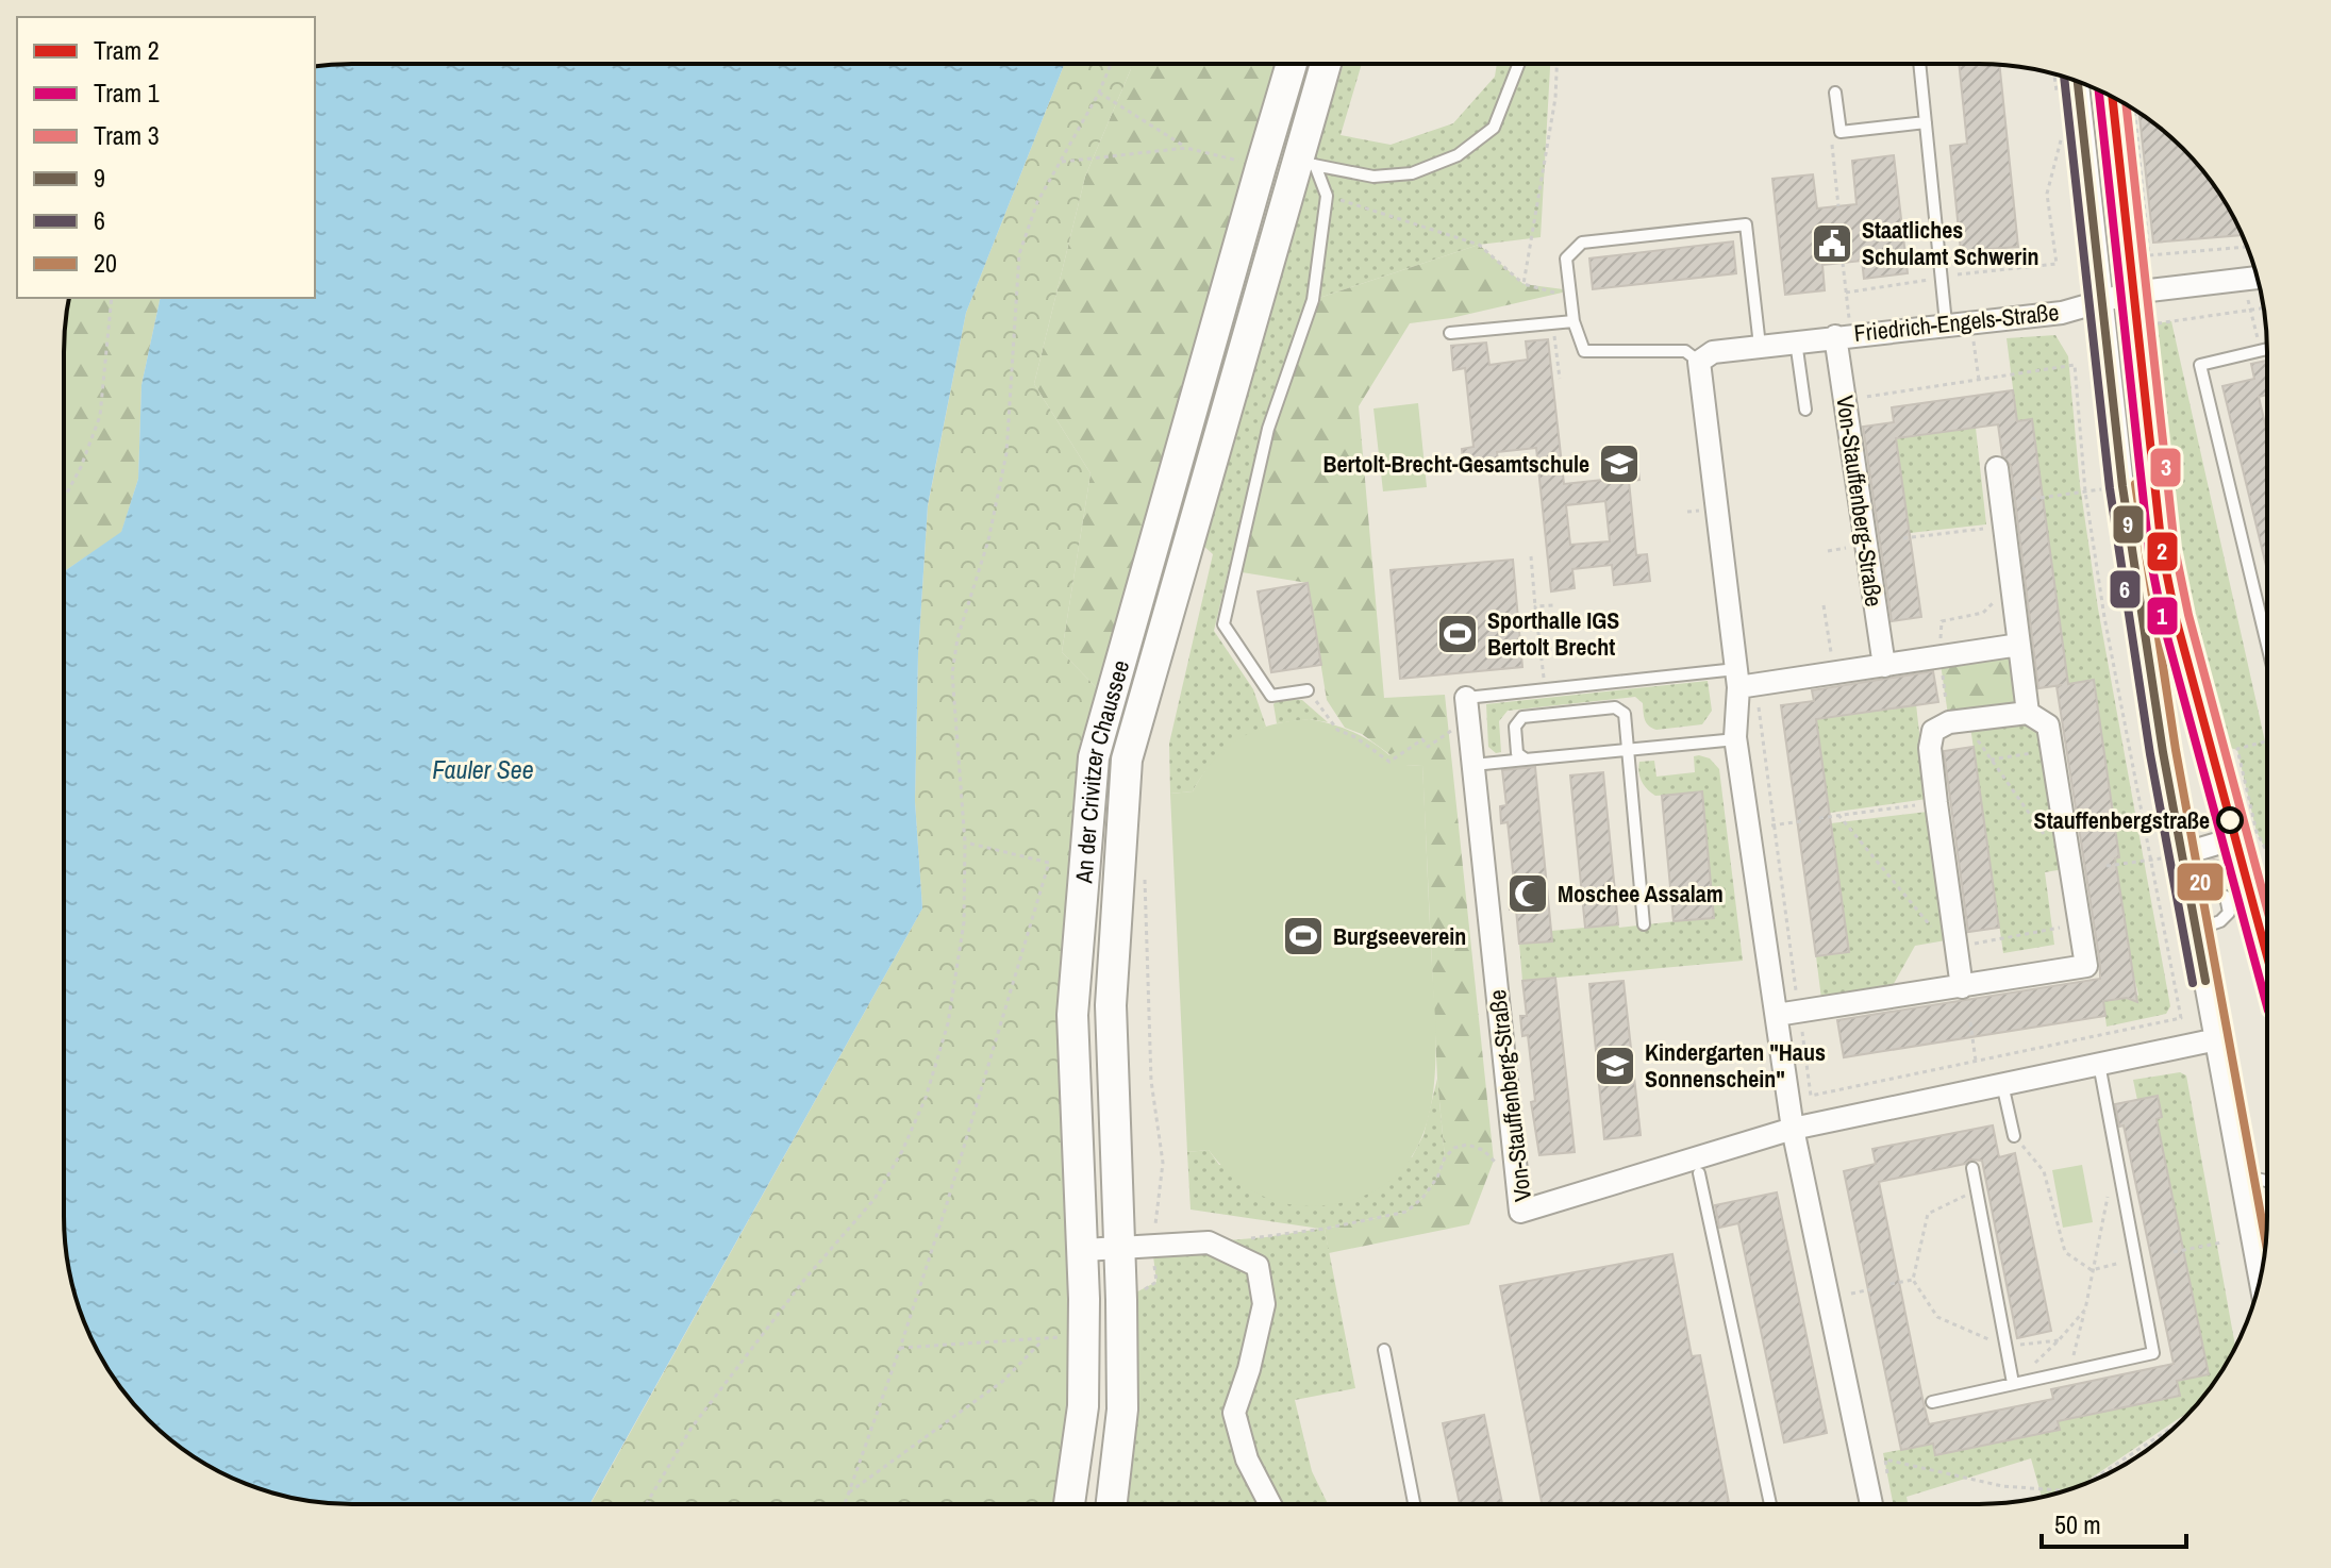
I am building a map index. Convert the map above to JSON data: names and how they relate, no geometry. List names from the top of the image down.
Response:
{
  "streets": {
    "street": ["Friedrich-Engels-Straße", "Von-Stauffenberg-Straße", "An der Crivitzer Chaussee"]
  },
  "crossings": [
    ["Friedrich-Engels-Straße", "Von-Stauffenberg-Straße"]
  ],
  "water": ["Fauler See"],
  "places": {
    "public building": ["Staatliches Schulamt Schwerin"],
    "school or university": ["Bertolt-Brecht-Gesamtschule", "Kindergarten \"Haus Sonnenschein\""],
    "sports": ["Sporthalle IGS Bertolt Brecht", "Burgseeverein"],
    "other": ["Stauffenbergstraße"],
    "mosque": ["Moschee Assalam"]
  },
  "lines": [
    "transit line 6",
    "transit line 9",
    "tram line 1",
    "tram line 2",
    "tram line 3",
    "transit line 20"
  ],
  "legend": [
    "Tram 2",
    "Tram 1",
    "Tram 3",
    "9",
    "6",
    "20"
  ],
  "scale_bar": "50 m"
}
